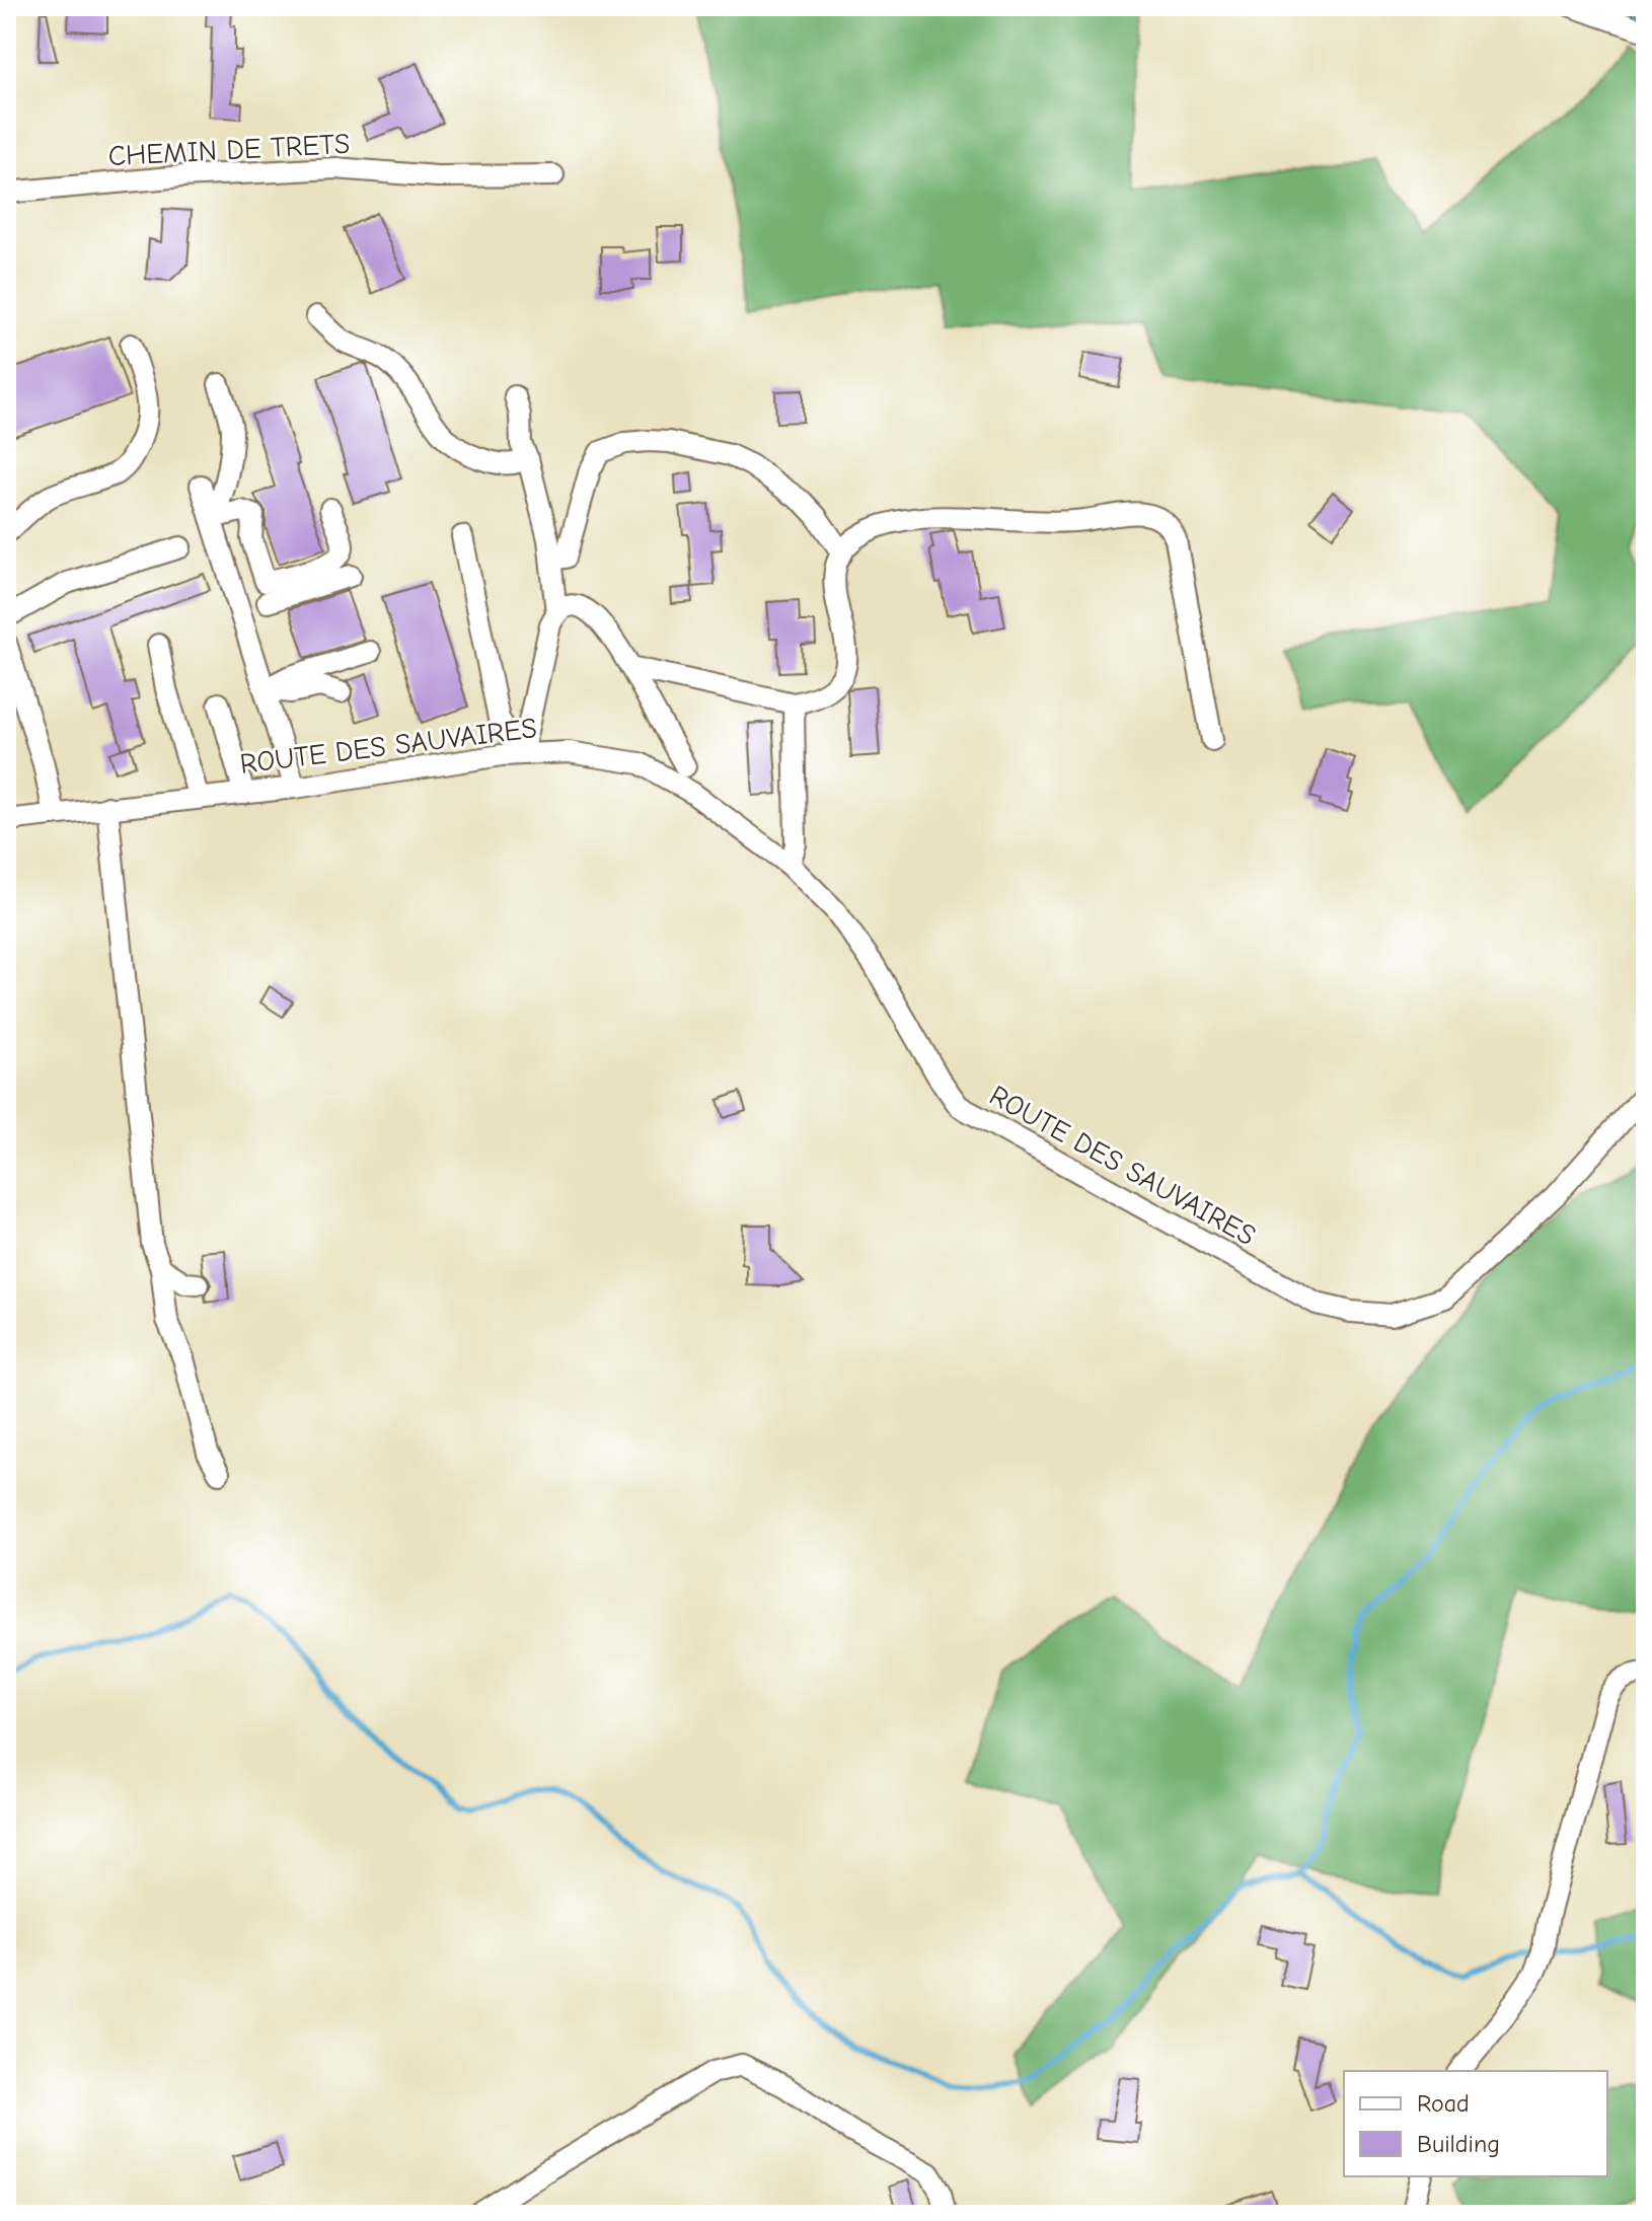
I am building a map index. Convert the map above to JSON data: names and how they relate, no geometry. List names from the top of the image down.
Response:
{
  "streets": {
    "street": ["CHEMIN DE TRETS", "ROUTE DES SAUVAIRES"]
  },
  "legend": ["Road", "Building"]
}
